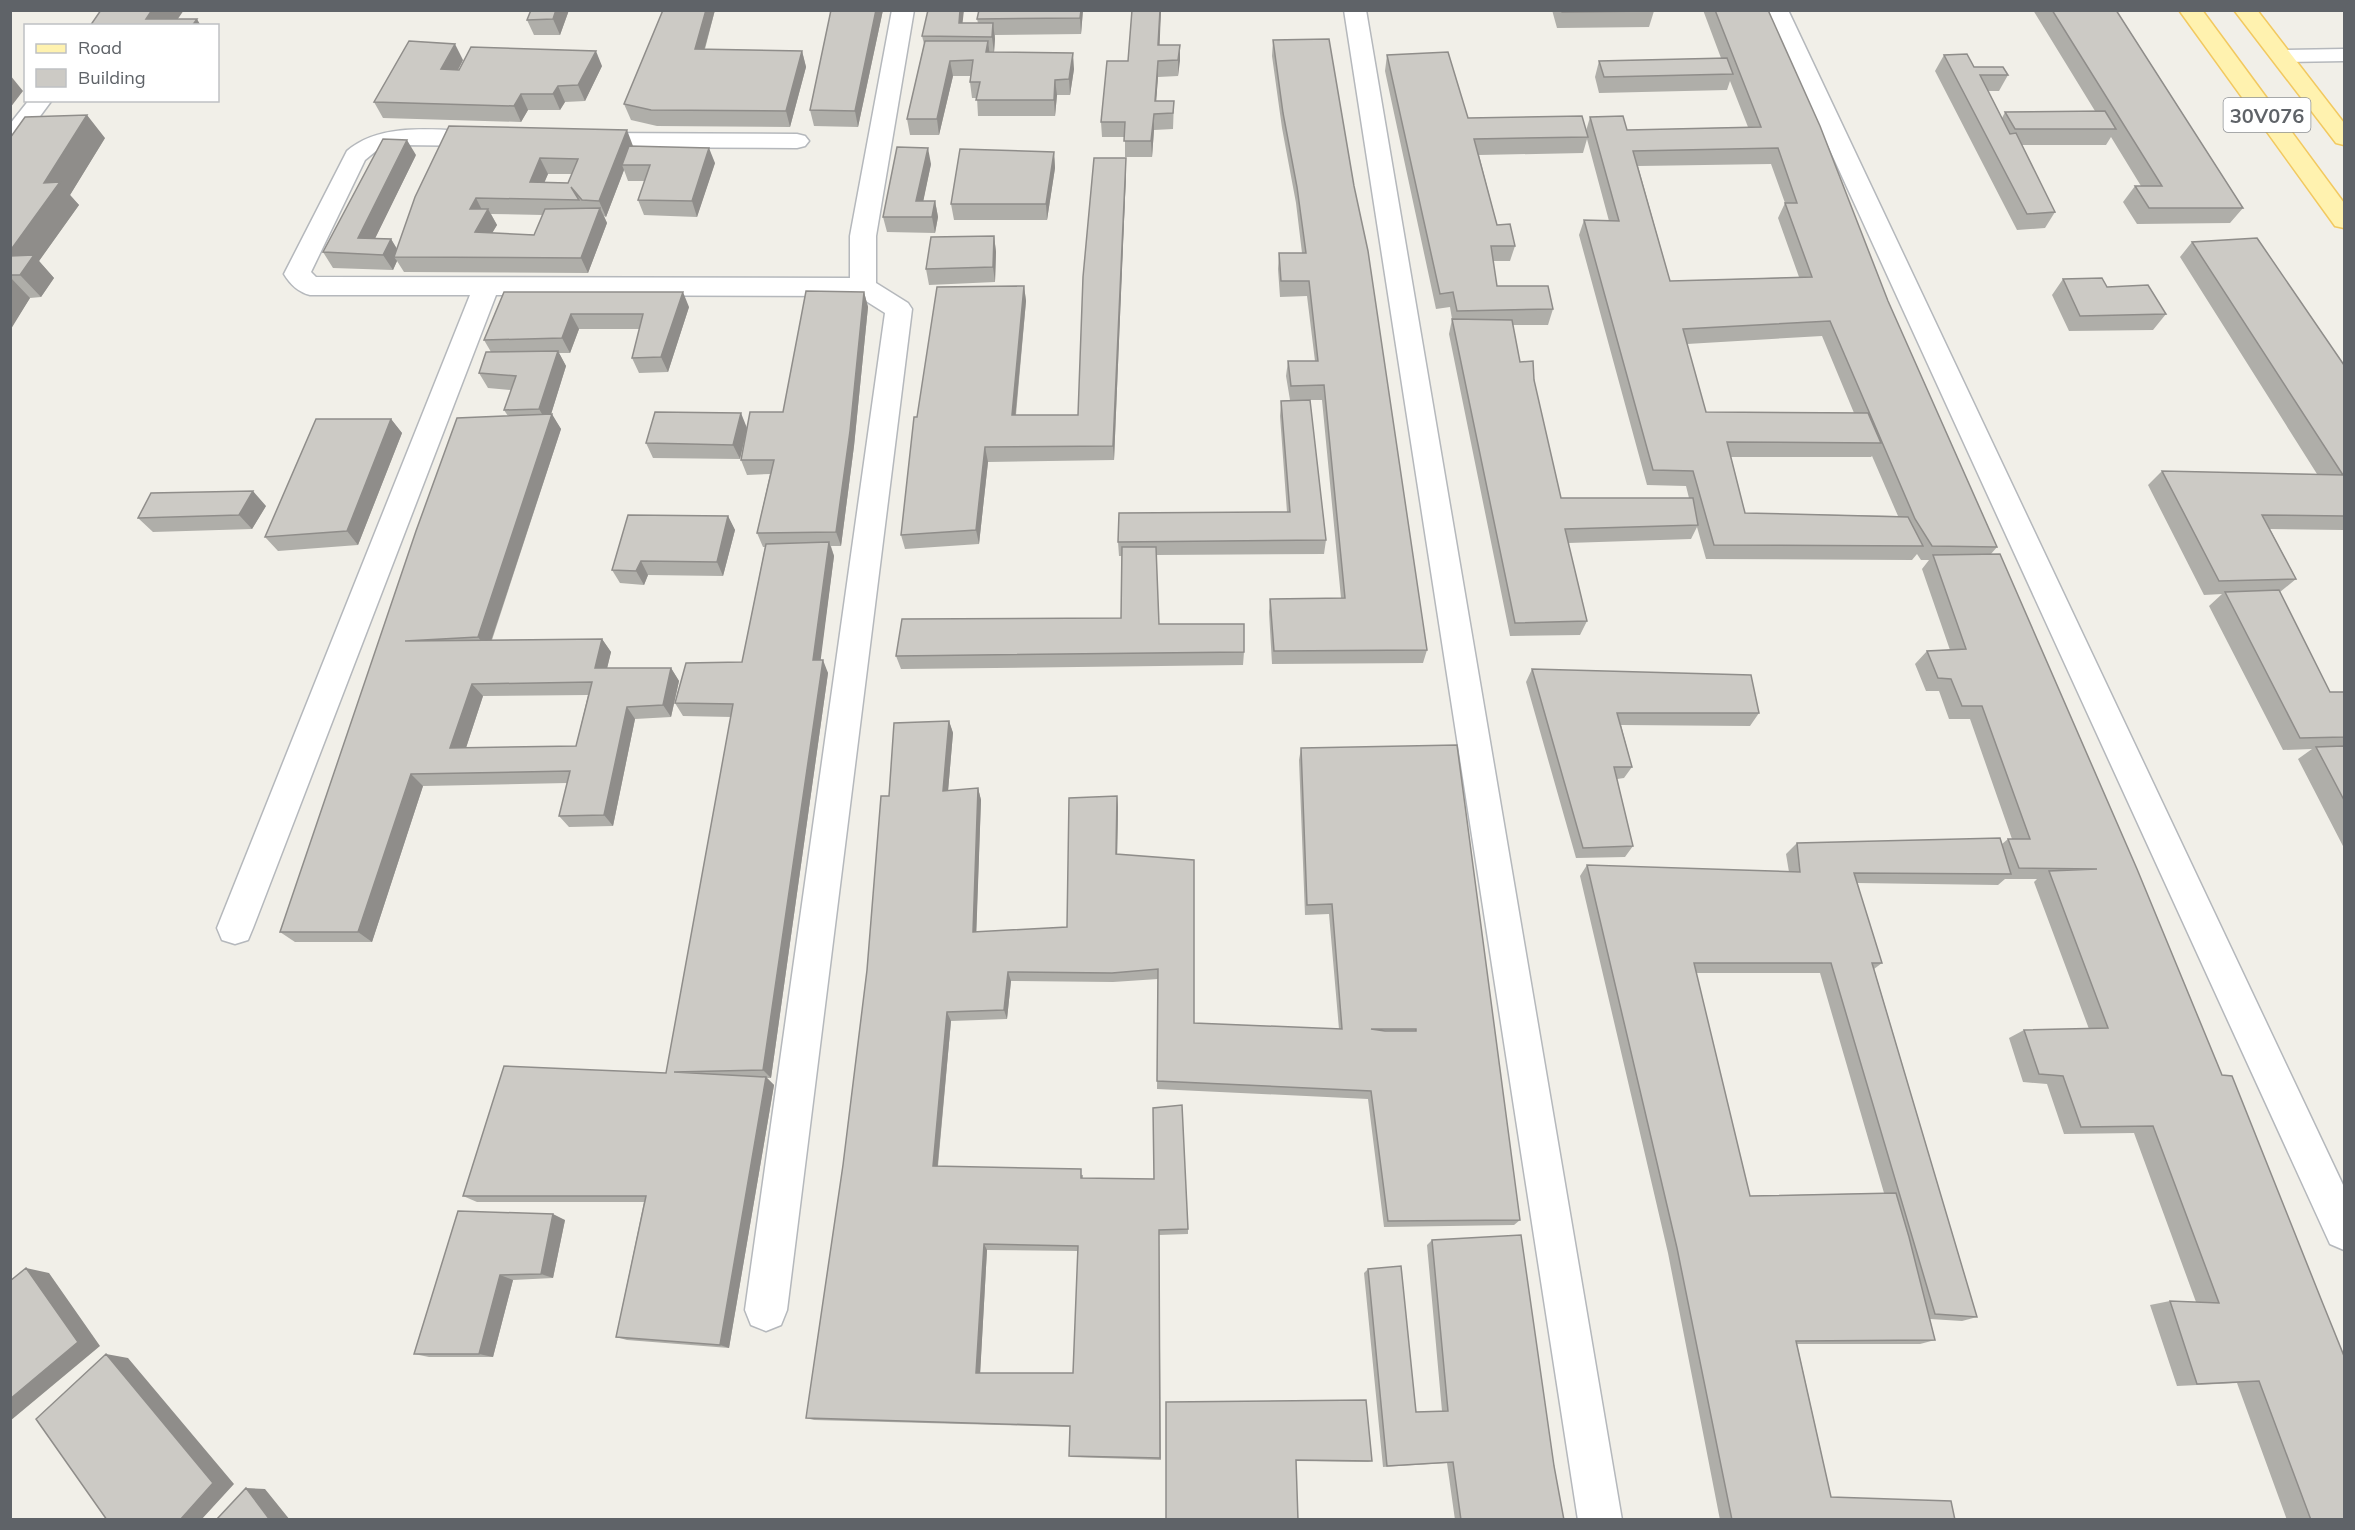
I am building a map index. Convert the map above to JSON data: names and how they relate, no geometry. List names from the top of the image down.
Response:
{
  "streets": {
    "main road": ["30V076"]
  },
  "legend": ["Road", "Building"]
}
